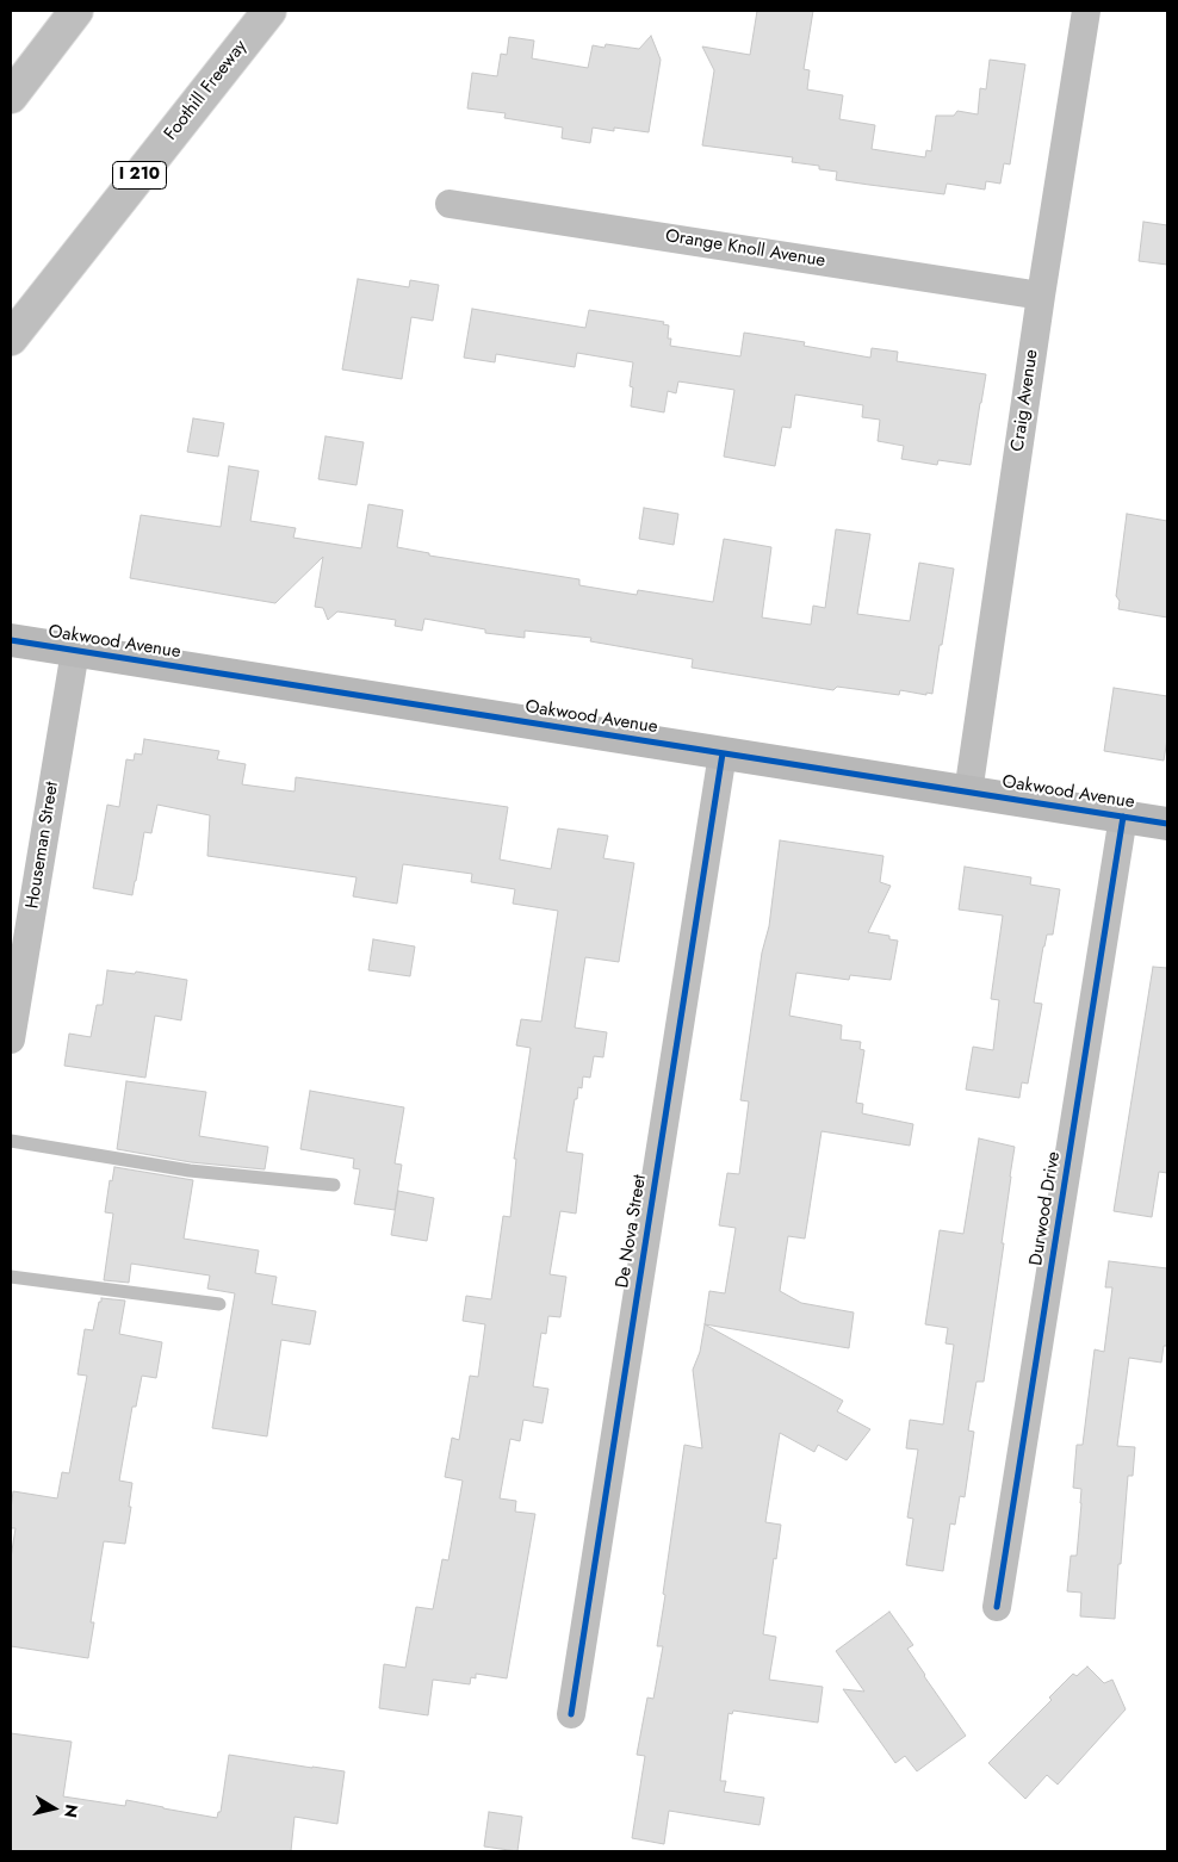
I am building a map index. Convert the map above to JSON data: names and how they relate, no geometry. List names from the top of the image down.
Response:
{
  "streets": {
    "highway": ["Foothill Freeway", "I 210"],
    "street": [
      "Orange Knoll Avenue",
      "Craig Avenue",
      "Oakwood Avenue",
      "Houseman Street",
      "Durwood Drive",
      "De Nova Street"
    ]
  },
  "crossings": [
    ["Orange Knoll Avenue", "Craig Avenue"],
    ["Craig Avenue", "Oakwood Avenue"],
    ["Oakwood Avenue", "Houseman Street"],
    ["Oakwood Avenue", "Durwood Drive"],
    ["Oakwood Avenue", "De Nova Street"]
  ],
  "north": "right"
}
